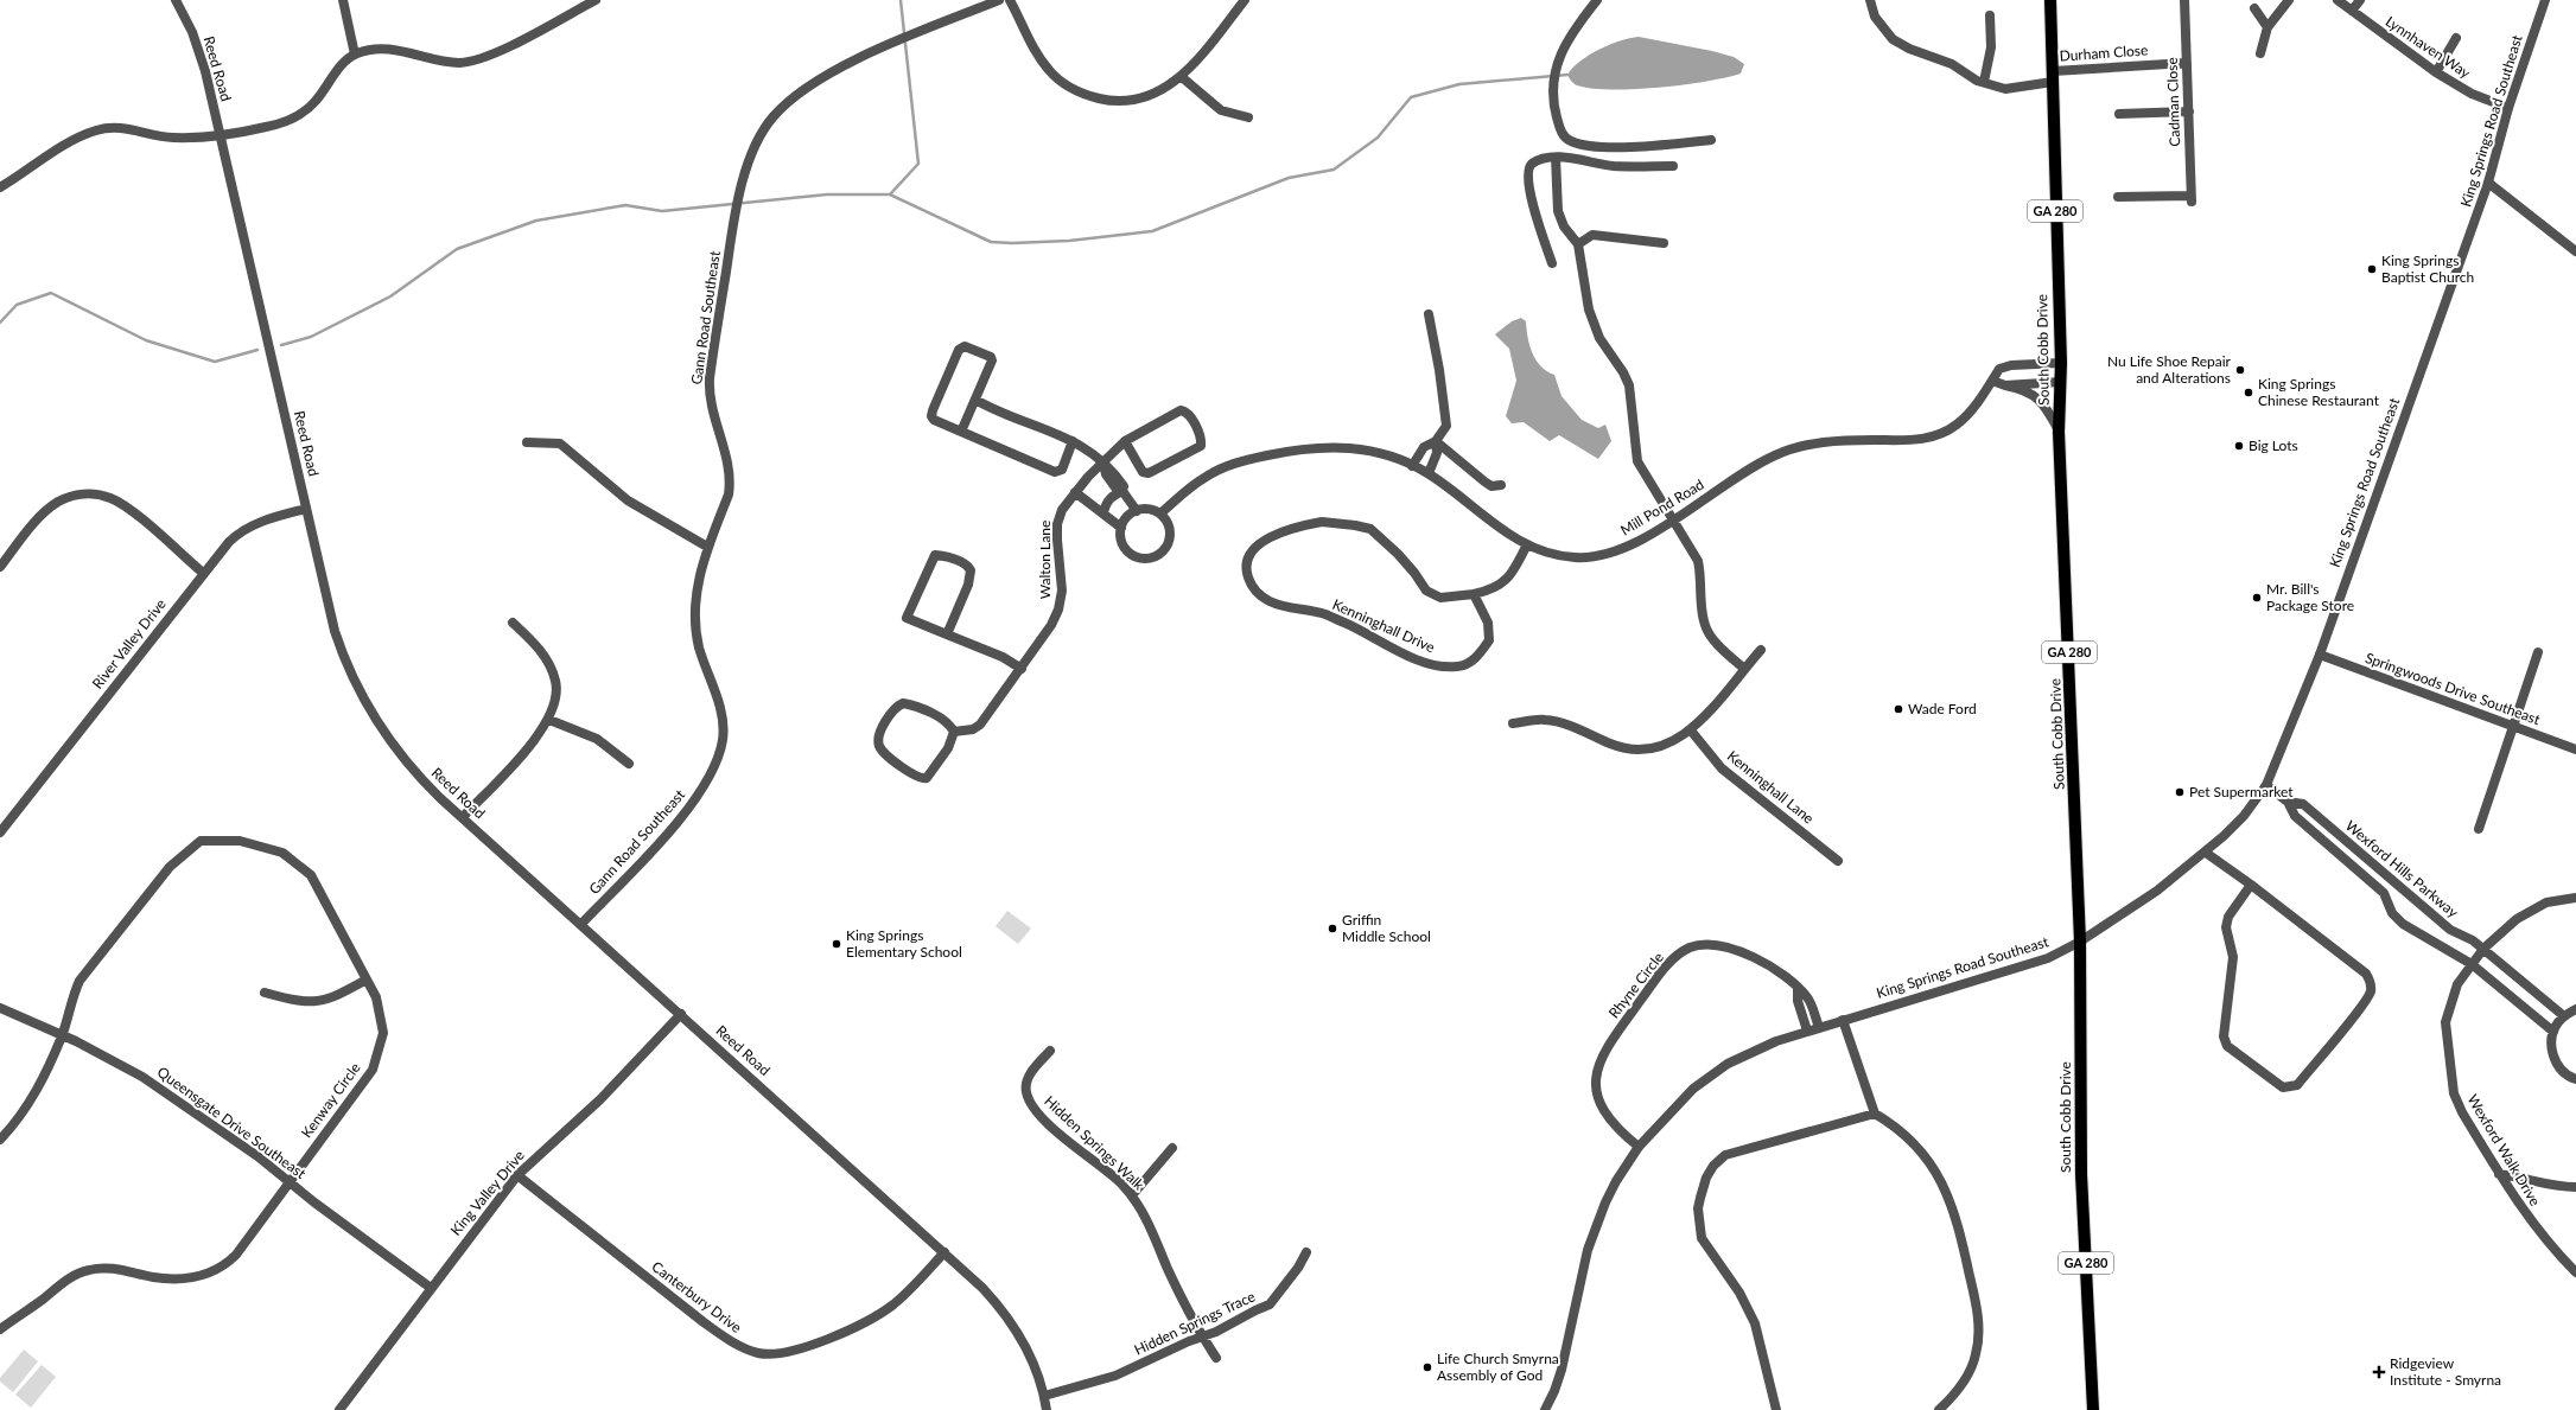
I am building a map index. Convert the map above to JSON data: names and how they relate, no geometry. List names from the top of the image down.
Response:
{
  "streets": {
    "main road": ["GA 280", "South Cobb Drive"],
    "street": [
      "Lynnhaven Way",
      "Durham Close",
      "Reed Road",
      "Cadman Close",
      "King Springs Road Southeast",
      "Gann Road Southeast",
      "Mill Pond Road",
      "Walton Lane",
      "Kenninghall Drive",
      "River Valley Drive",
      "Springwoods Drive Southeast",
      "Kenninghall Lane",
      "Wexford Hills Parkway",
      "Rhyne Circle",
      "Kenway Circle",
      "Queensgate Drive Southeast",
      "Hidden Springs Walk",
      "Wexford Walk Drive",
      "King Valley Drive",
      "Canterbury Drive",
      "Hidden Springs Trace"
    ]
  },
  "crossings": [
    ["Lynnhaven Way", "King Springs Road Southeast"],
    ["Durham Close", "Cadman Close"],
    ["Durham Close", "South Cobb Drive"],
    ["Reed Road", "Gann Road Southeast"],
    ["Reed Road", "River Valley Drive"],
    ["Reed Road", "King Valley Drive"],
    ["Reed Road", "Canterbury Drive"],
    ["Reed Road", "Hidden Springs Trace"],
    ["King Springs Road Southeast", "South Cobb Drive"],
    ["King Springs Road Southeast", "Springwoods Drive Southeast"],
    ["King Springs Road Southeast", "Wexford Hills Parkway"],
    ["King Springs Road Southeast", "Rhyne Circle"],
    ["South Cobb Drive", "Mill Pond Road"],
    ["Mill Pond Road", "Kenninghall Drive"],
    ["Wexford Hills Parkway", "Wexford Walk Drive"],
    ["Kenway Circle", "Queensgate Drive Southeast"],
    ["Queensgate Drive Southeast", "King Valley Drive"],
    ["Hidden Springs Walk", "Hidden Springs Trace"],
    ["King Valley Drive", "Canterbury Drive"]
  ],
  "places": {
    "other": [
      "King Springs Baptist Church",
      "Nu Life Shoe Repair and Alterations",
      "King Springs Chinese Restaurant",
      "Big Lots",
      "Mr. Bill's Package Store",
      "Wade Ford",
      "Pet Supermarket",
      "Griffin Middle School",
      "King Springs Elementary School",
      "Life Church Smyrna Assembly of God"
    ],
    "health": ["Ridgeview Institute - Smyrna"]
  }
}
